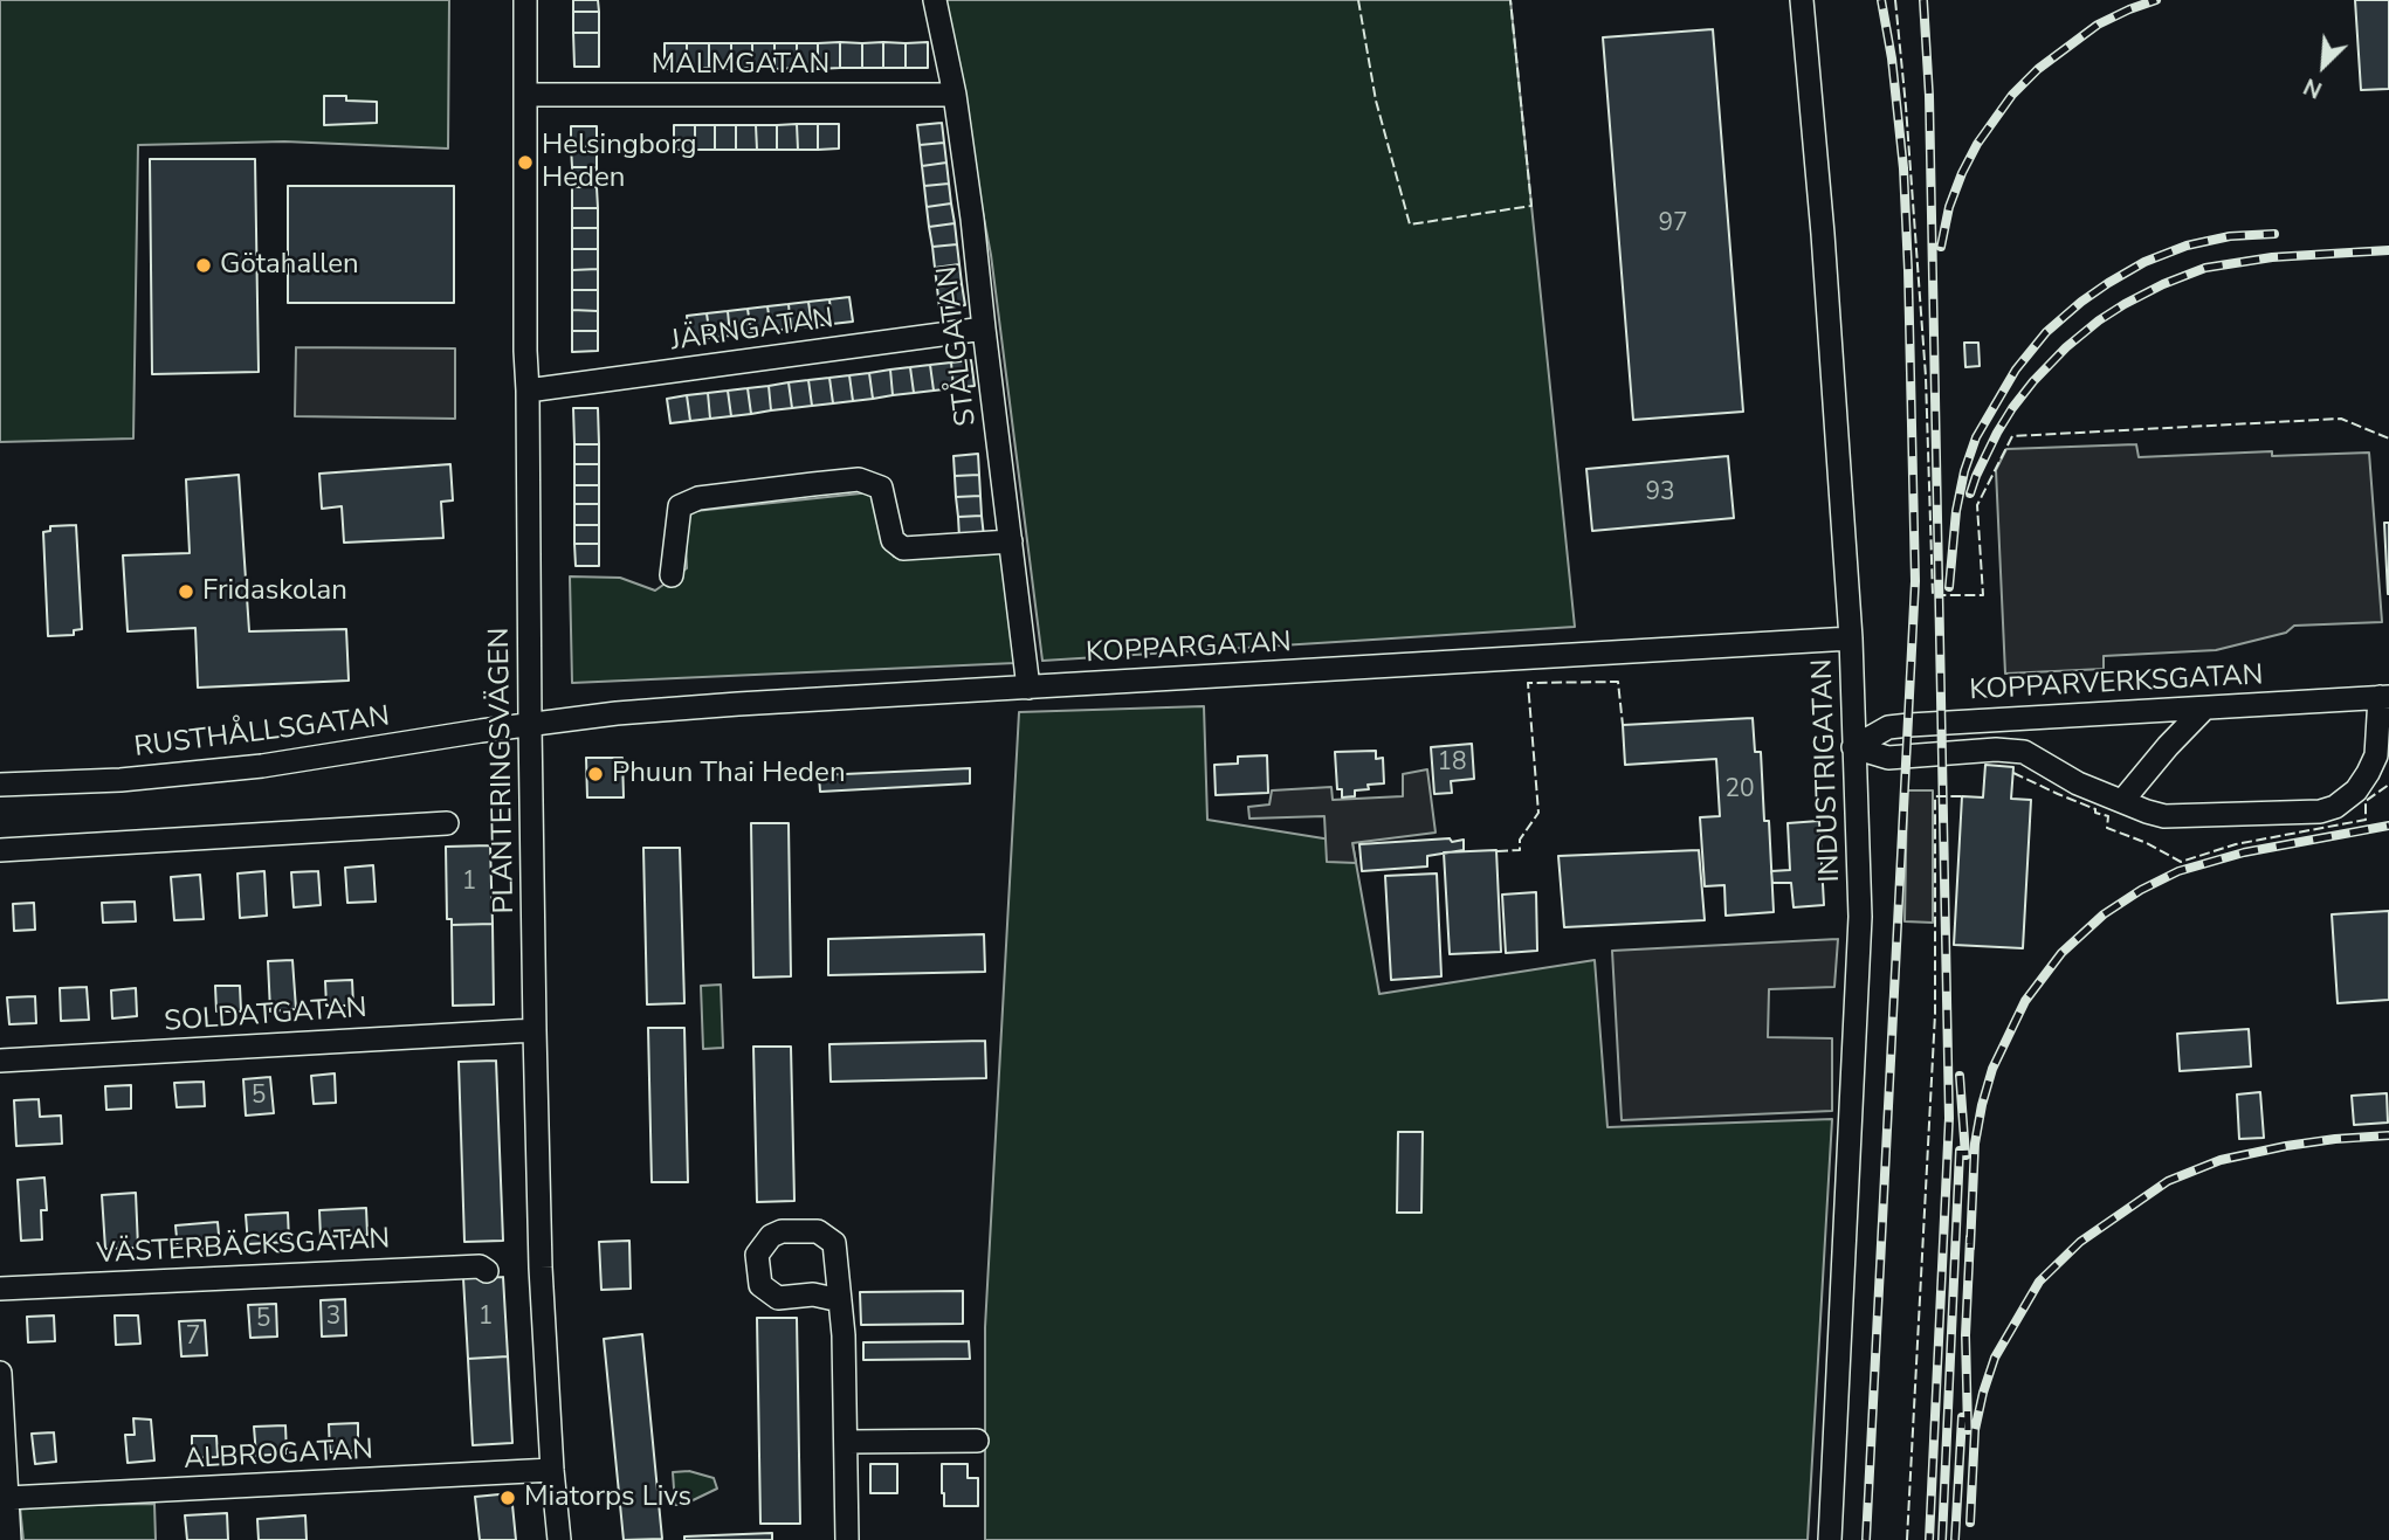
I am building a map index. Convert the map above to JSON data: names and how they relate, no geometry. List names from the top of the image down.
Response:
{
  "streets": {
    "street": [
      "MALMGATAN",
      "JÄRNGATAN",
      "STÅLGATAN",
      "KOPPARGATAN",
      "KOPPARVERKSGATAN",
      "RUSTHÅLLSGATAN",
      "PLANTERINGSVÄGEN",
      "INDUSTRIGATAN",
      "SOLDATGATAN",
      "VÄSTERBÄCKSGATAN",
      "ALBROGATAN"
    ]
  },
  "crossings": [
    ["MALMGATAN", "STÅLGATAN"],
    ["MALMGATAN", "PLANTERINGSVÄGEN"],
    ["JÄRNGATAN", "STÅLGATAN"],
    ["JÄRNGATAN", "PLANTERINGSVÄGEN"],
    ["STÅLGATAN", "KOPPARGATAN"],
    ["KOPPARGATAN", "RUSTHÅLLSGATAN"],
    ["KOPPARGATAN", "PLANTERINGSVÄGEN"],
    ["KOPPARGATAN", "INDUSTRIGATAN"],
    ["KOPPARVERKSGATAN", "INDUSTRIGATAN"],
    ["RUSTHÅLLSGATAN", "PLANTERINGSVÄGEN"],
    ["PLANTERINGSVÄGEN", "SOLDATGATAN"],
    ["PLANTERINGSVÄGEN", "ALBROGATAN"]
  ],
  "places": [
    "Helsingborg Heden",
    "Götahallen",
    "Fridaskolan",
    "Phuun Thai Heden",
    "Miatorps Livs"
  ],
  "house_numbers": [
    "97",
    "93",
    "18",
    "20",
    "1",
    "5",
    "3",
    "1",
    "5",
    "7"
  ],
  "north": "bottom left"
}
